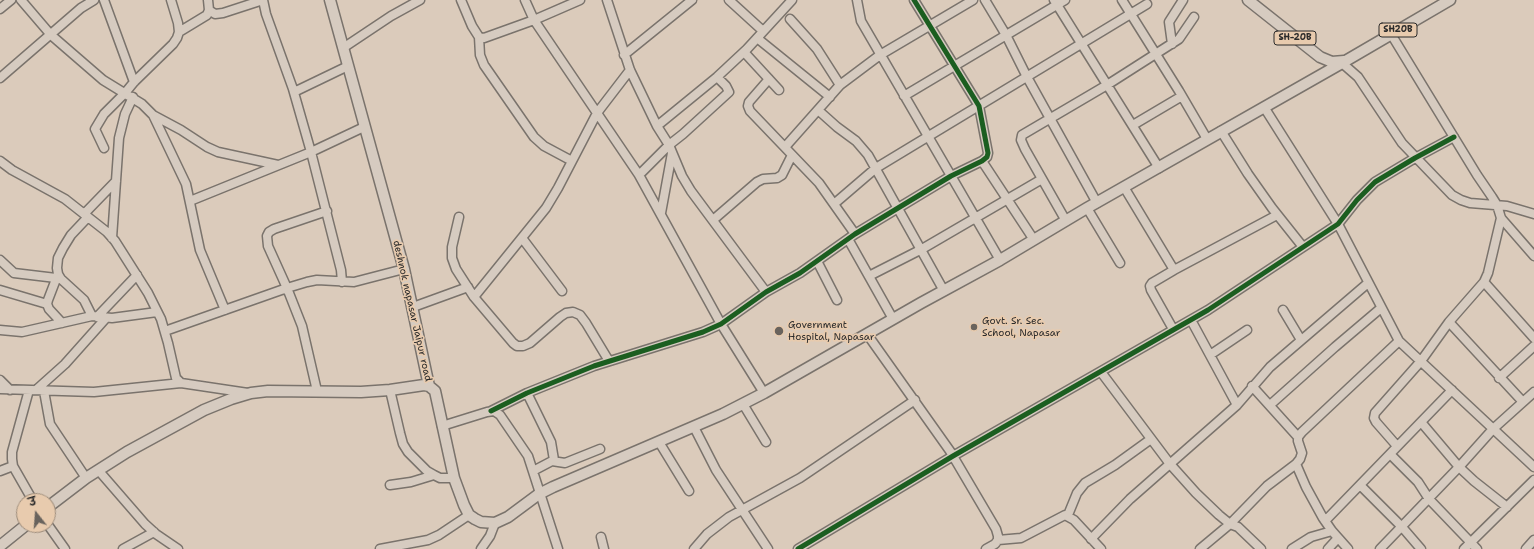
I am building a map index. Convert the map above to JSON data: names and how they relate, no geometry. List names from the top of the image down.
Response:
{
  "streets": {
    "main road": ["SH20B", "SH-20B", "deshnok napasar Jaipur road"]
  },
  "crossings": [
    ["SH20B", "SH-20B"]
  ],
  "places": ["Govt. Sr. Sec. School, Napasar", "Government Hospital, Napasar"],
  "north": "top"
}
